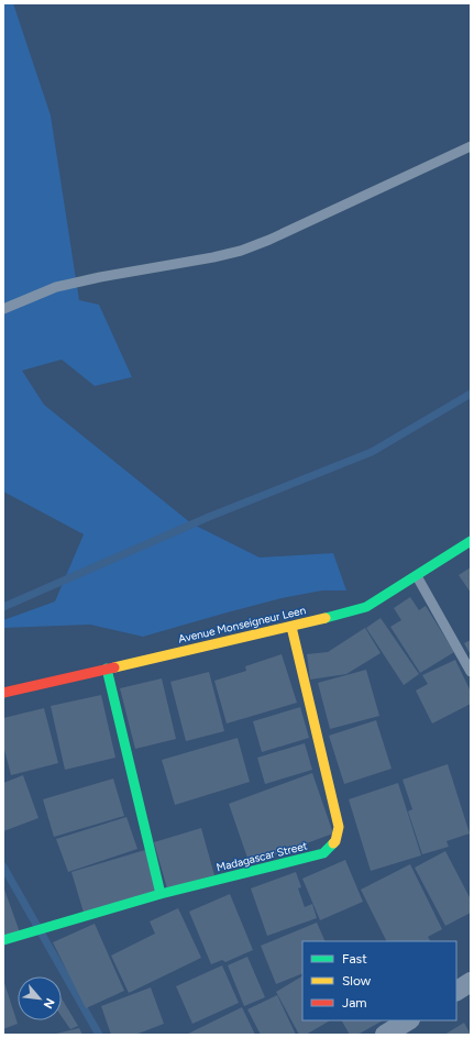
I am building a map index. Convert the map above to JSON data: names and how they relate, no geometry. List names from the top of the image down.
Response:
{
  "streets": {
    "street": ["Avenue Monseigneur Leen", "Madagascar Street"]
  },
  "crossings": [
    ["Avenue Monseigneur Leen", "Madagascar Street"]
  ],
  "legend": ["Fast", "Slow", "Jam"],
  "north": "bottom right"
}
